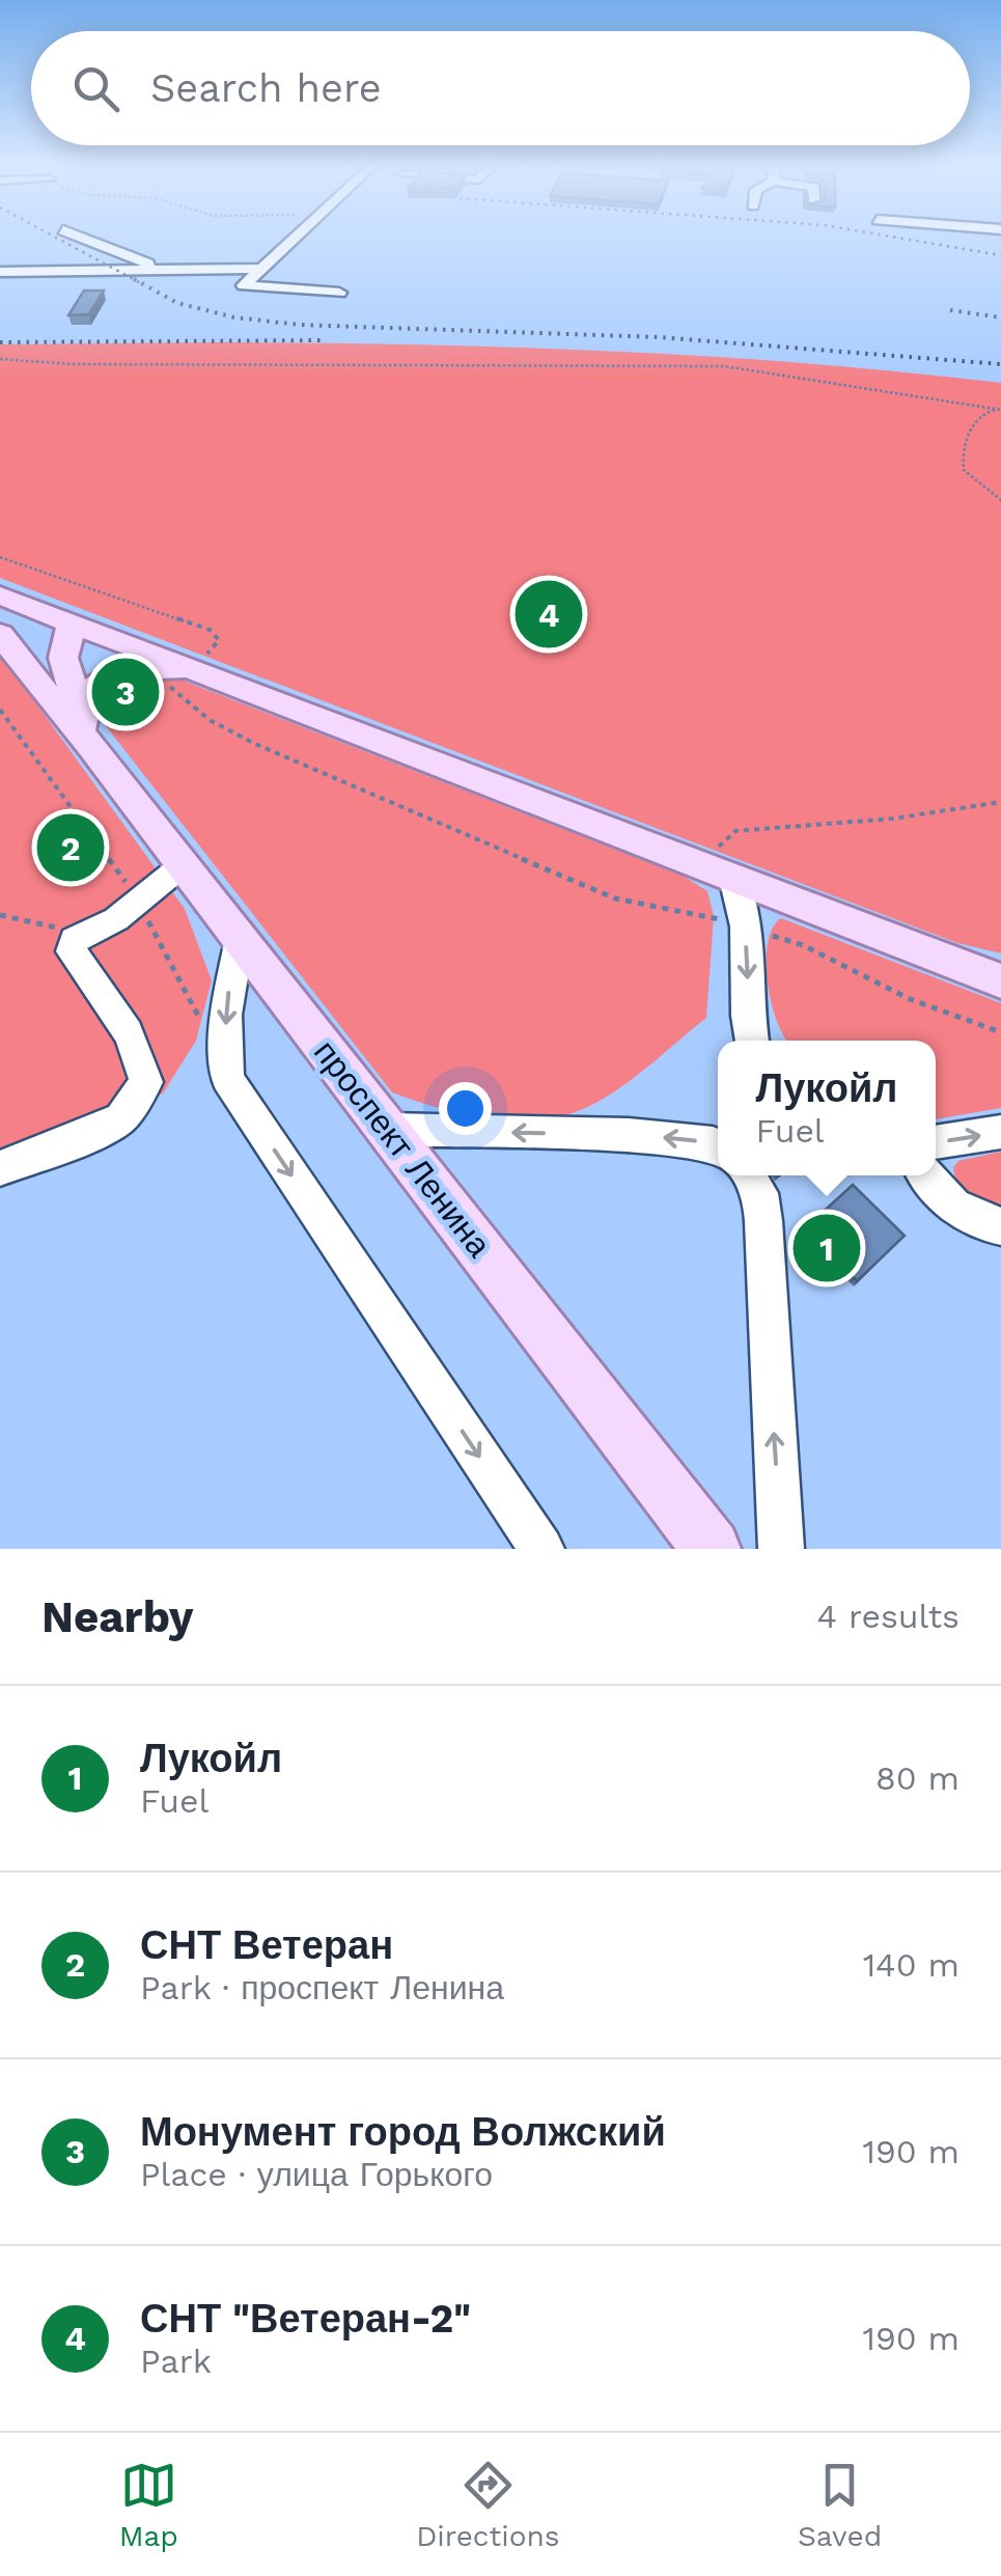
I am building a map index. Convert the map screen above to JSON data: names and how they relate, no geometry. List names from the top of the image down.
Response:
{
  "streets": {
    "main road": ["проспект Ленина"]
  },
  "page": {
    "search": "Search here",
    "pins": [
      "4",
      "3",
      "2",
      "1"
    ],
    "popup": ["Лукойл", "Fuel"],
    "heading": ["Nearby", "4 results"],
    "list": [
      {
        "mark": "1",
        "name": "Лукойл",
        "note": "Fuel",
        "value": "80 m"
      },
      {
        "mark": "2",
        "name": "СНТ Ветеран",
        "note": "Park · проспект Ленина",
        "value": "140 m"
      },
      {
        "mark": "3",
        "name": "Монумент город Волжский",
        "note": "Place · улица Горького",
        "value": "190 m"
      },
      {
        "mark": "4",
        "name": "СНТ \"Ветеран-2\"",
        "note": "Park",
        "value": "190 m"
      }
    ],
    "nav": ["Map", "Directions", "Saved"]
  }
}
